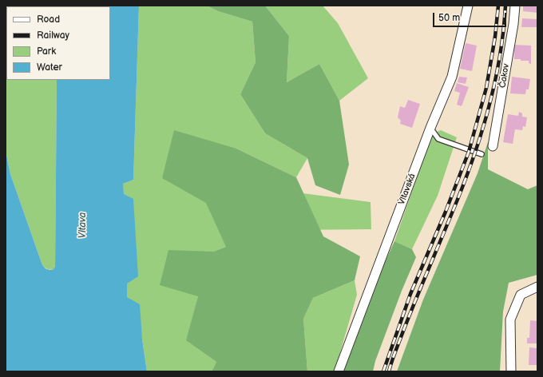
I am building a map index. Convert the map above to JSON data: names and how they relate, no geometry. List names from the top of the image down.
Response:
{
  "streets": {
    "street": ["Čakov", "Vltavská"]
  },
  "water": ["Vltava"],
  "legend": [
    "Road",
    "Railway",
    "Park",
    "Water"
  ],
  "scale_bar": "50 m"
}
